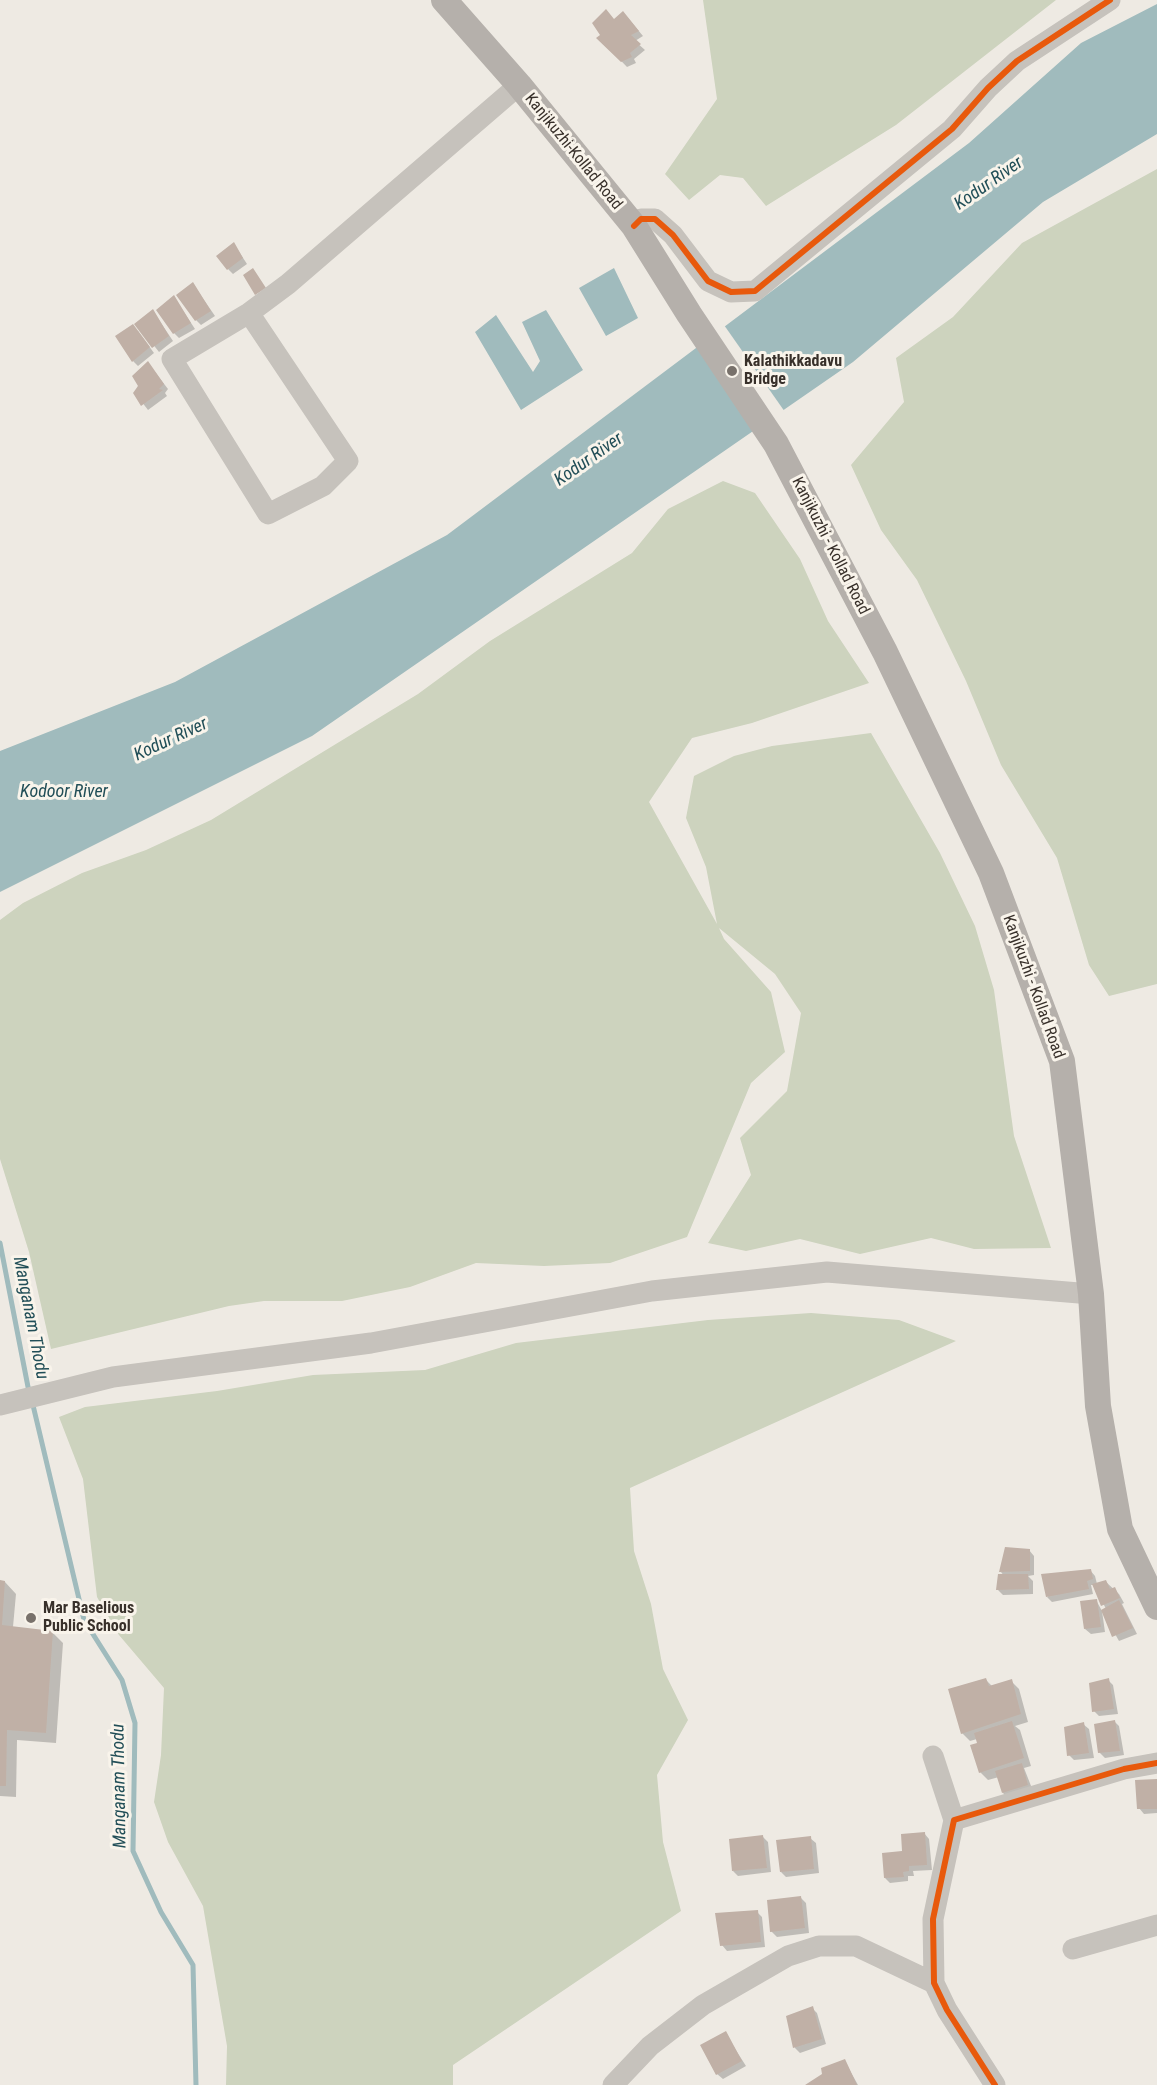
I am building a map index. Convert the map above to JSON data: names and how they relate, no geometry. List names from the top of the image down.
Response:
{
  "streets": {
    "main road": ["Kanjikuzhi-Kollad Road", "Kanjikuzhi - Kollad Road"]
  },
  "crossings": [
    ["Kanjikuzhi-Kollad Road", "Kanjikuzhi - Kollad Road"]
  ],
  "water": ["Kodur River", "Kodoor River", "Manganam Thodu"],
  "places": ["Kalathikkadavu Bridge", "Mar Baselious Public School"]
}
